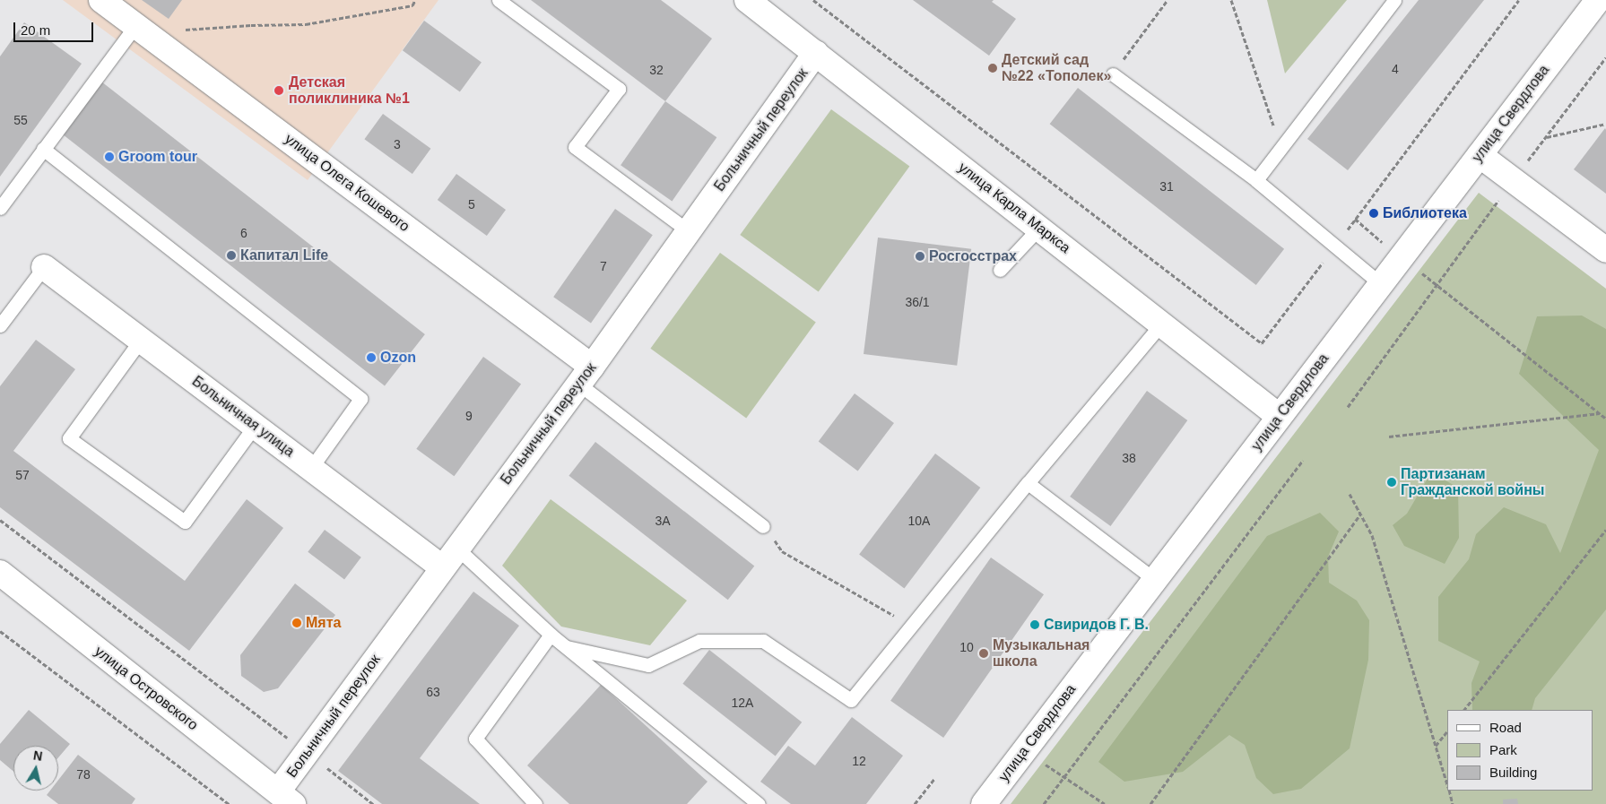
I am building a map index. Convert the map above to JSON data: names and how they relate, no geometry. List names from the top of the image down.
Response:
{
  "streets": {
    "street": [
      "улица Свердлова",
      "Больничный переулок",
      "улица Олега Кошевого",
      "улица Карла Маркса",
      "Больничная улица",
      "улица Островского"
    ]
  },
  "crossings": [
    ["улица Свердлова", "улица Карла Маркса"],
    ["Больничный переулок", "улица Олега Кошевого"],
    ["Больничный переулок", "улица Карла Маркса"],
    ["Больничный переулок", "Больничная улица"],
    ["Больничный переулок", "улица Островского"]
  ],
  "places": [
    "Детский сад №22 «Тополек»",
    "Детская поликлиника №1",
    "Groom tour",
    "Библиотека",
    "Капитал Life",
    "Росгосстрах",
    "Ozon",
    "Партизанам Гражданской войны",
    "Мята",
    "Свиридов Г. В.",
    "Музыкальная школа"
  ],
  "house_numbers": [
    "4",
    "32",
    "55",
    "3",
    "31",
    "5",
    "6",
    "7",
    "36/1",
    "9",
    "38",
    "57",
    "3А",
    "10А",
    "10",
    "63",
    "12А",
    "12",
    "78"
  ],
  "legend": ["Road", "Park", "Building"],
  "scale_bar": "20 m",
  "north": "top"
}
